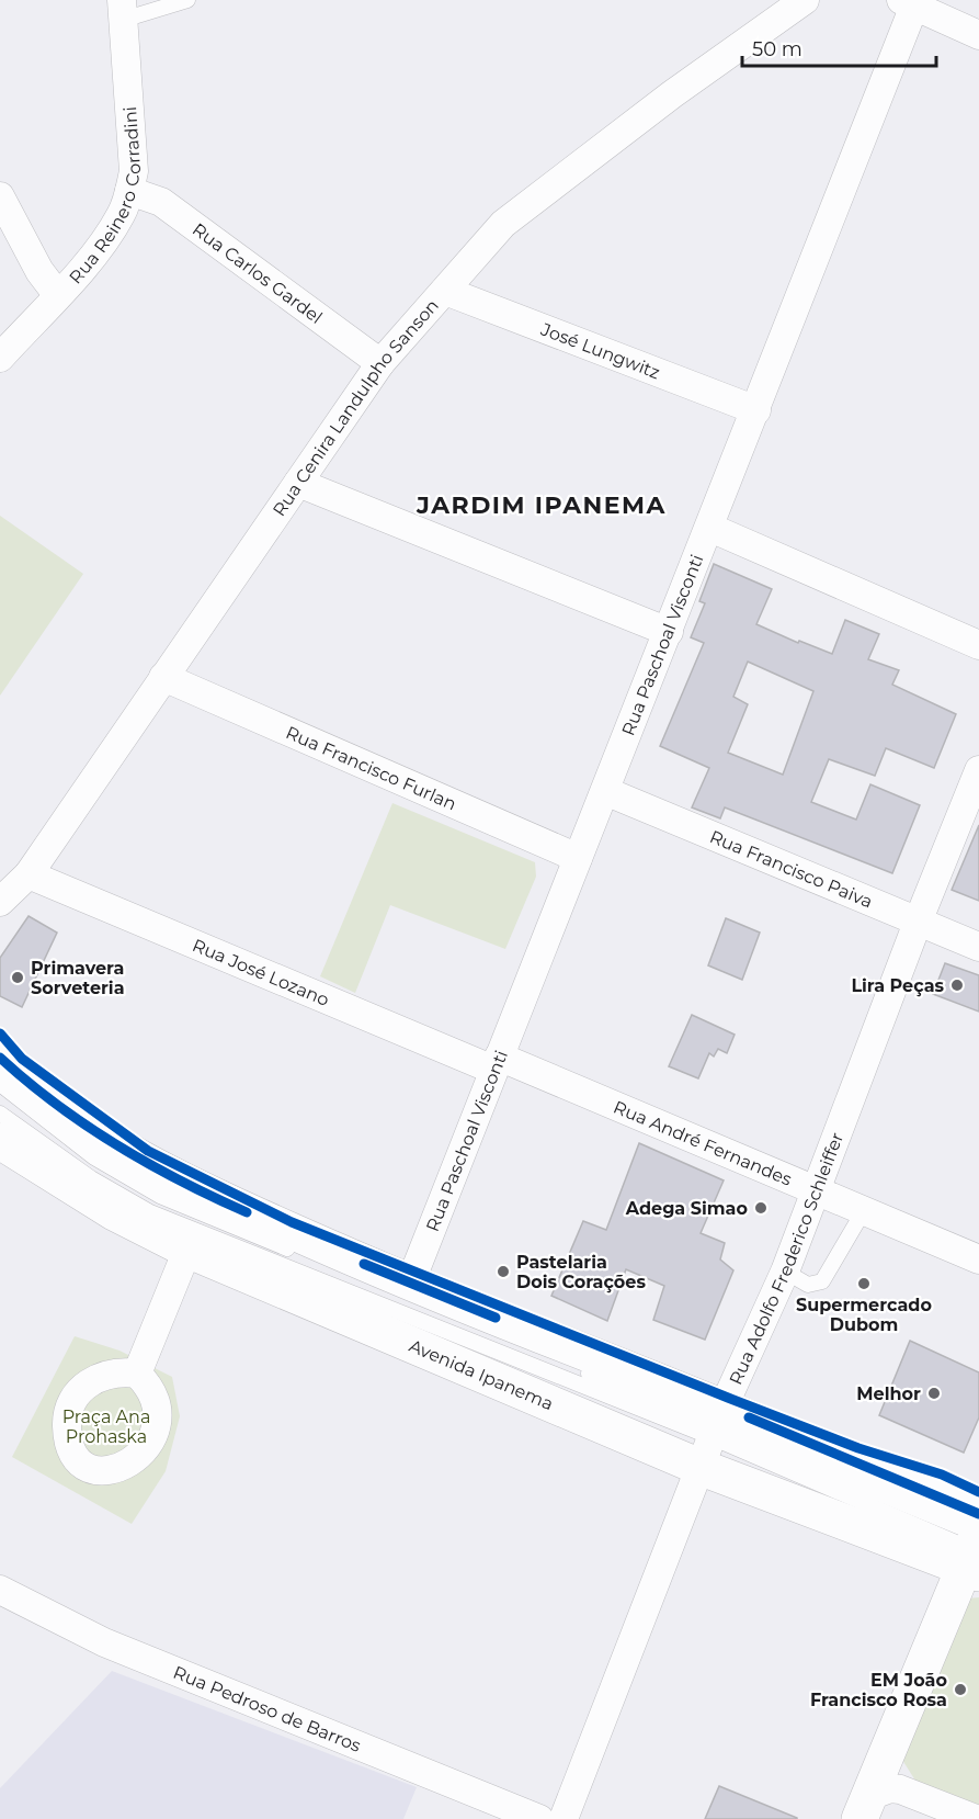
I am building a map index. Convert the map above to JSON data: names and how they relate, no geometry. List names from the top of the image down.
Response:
{
  "streets": {
    "main road": ["Avenida Ipanema"],
    "street": [
      "Rua Reinero Corradini",
      "Rua Carlos Gardel",
      "José Lungwitz",
      "Rua Cenira Landulpho Sanson",
      "Rua Paschoal Visconti",
      "Rua Francisco Furlan",
      "Rua Francisco Paiva",
      "Rua José Lozano",
      "Rua André Fernandes",
      "Rua Adolfo Frederico Schleiffer",
      "Rua Pedroso de Barros"
    ]
  },
  "crossings": [
    ["Rua Reinero Corradini", "Rua Carlos Gardel"],
    ["Rua Carlos Gardel", "Rua Cenira Landulpho Sanson"],
    ["José Lungwitz", "Rua Cenira Landulpho Sanson"],
    ["José Lungwitz", "Rua Paschoal Visconti"],
    ["Rua Cenira Landulpho Sanson", "Rua Francisco Furlan"],
    ["Rua Cenira Landulpho Sanson", "Rua José Lozano"],
    ["Rua Paschoal Visconti", "Rua Francisco Furlan"],
    ["Rua Paschoal Visconti", "Rua Francisco Paiva"],
    ["Rua Paschoal Visconti", "Rua José Lozano"],
    ["Rua Paschoal Visconti", "Rua André Fernandes"],
    ["Rua Paschoal Visconti", "Avenida Ipanema"],
    ["Rua Francisco Paiva", "Rua Adolfo Frederico Schleiffer"],
    ["Rua José Lozano", "Rua André Fernandes"],
    ["Rua André Fernandes", "Rua Adolfo Frederico Schleiffer"],
    ["Rua Adolfo Frederico Schleiffer", "Avenida Ipanema"]
  ],
  "districts": ["JARDIM IPANEMA"],
  "parks": ["Praça Ana Prohaska"],
  "places": [
    "Primavera Sorveteria",
    "Lira Peças",
    "Adega Simao",
    "Pastelaria Dois Corações",
    "Supermercado Dubom",
    "Melhor",
    "EM João Francisco Rosa"
  ],
  "scale_bar": "50 m"
}
